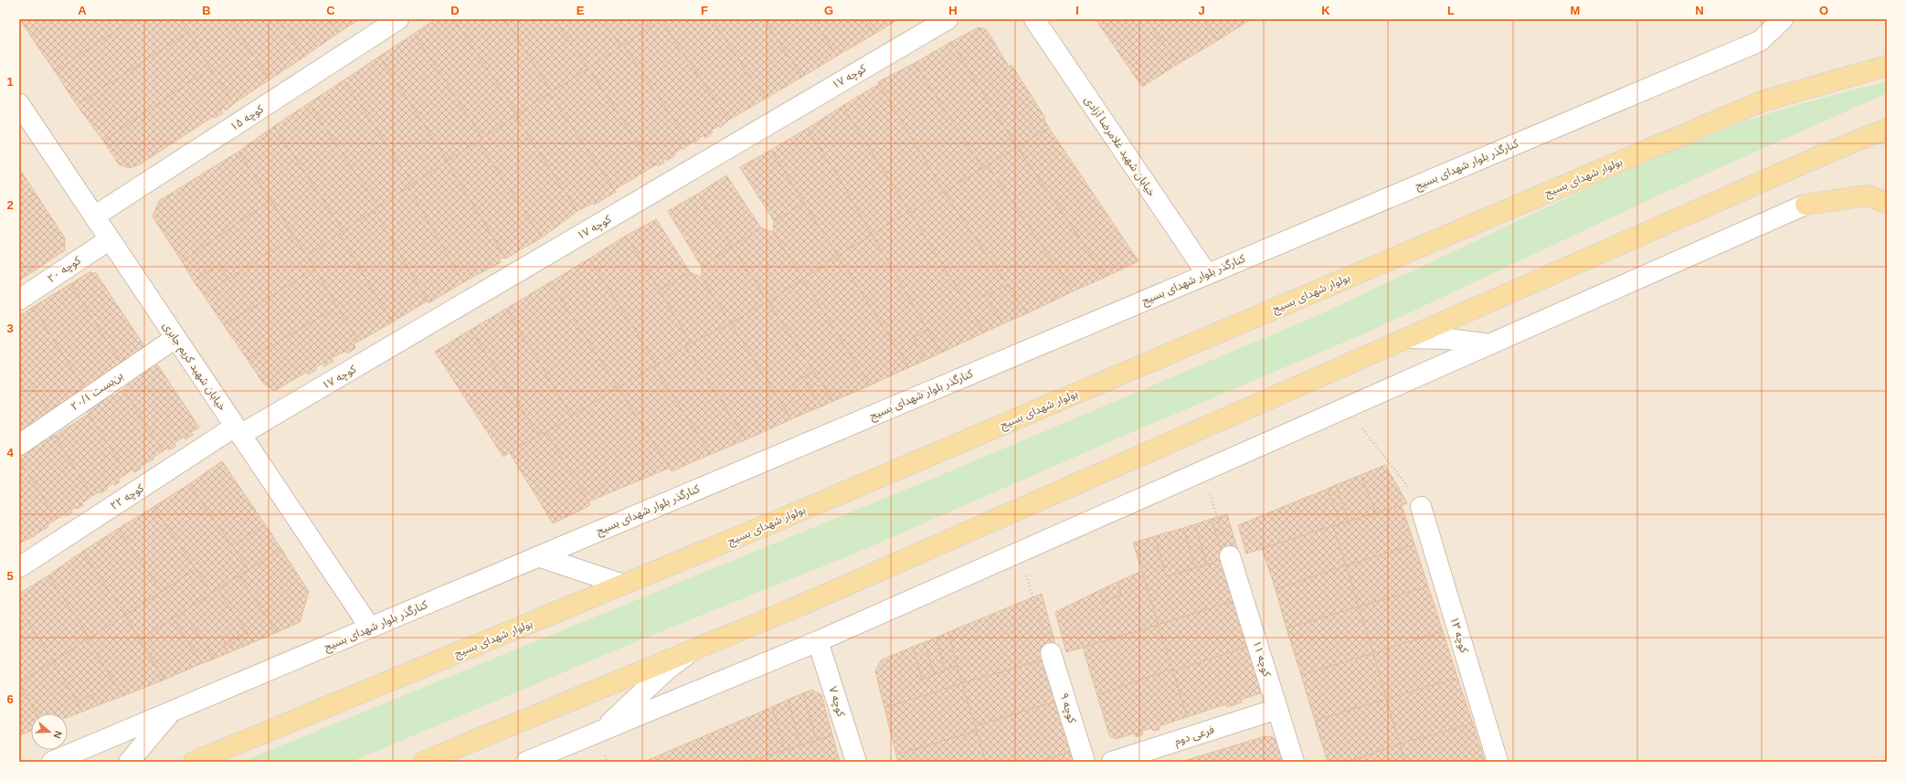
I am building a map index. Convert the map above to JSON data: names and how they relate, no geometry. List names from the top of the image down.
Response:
{
  "streets": {
    "main road": ["بولوار شهدای بسیج"],
    "street": [
      "کوچه ۱۷",
      "کوچه ۱۵",
      "خیابان شهید غلامرضا آزادی",
      "کنارگذر بلوار شهدای بسیج",
      "کوچه ۲۰",
      "خیابان شهید کریم جابری",
      "بن‌بست ۲۰/۱",
      "کوچه ۲۲",
      "کوچه ۱۳",
      "کوچه ۱۱",
      "کوچه ۷",
      "کوچه ۹",
      "فرعی دوم"
    ]
  },
  "crossings": [
    ["کوچه ۱۷", "خیابان شهید کریم جابری"],
    ["کوچه ۱۷", "کوچه ۲۲"],
    ["کوچه ۱۵", "خیابان شهید کریم جابری"],
    ["خیابان شهید غلامرضا آزادی", "کنارگذر بلوار شهدای بسیج"],
    ["کنارگذر بلوار شهدای بسیج", "خیابان شهید کریم جابری"],
    ["کوچه ۲۰", "خیابان شهید کریم جابری"],
    ["خیابان شهید کریم جابری", "بن‌بست ۲۰/۱"],
    ["خیابان شهید کریم جابری", "کوچه ۲۲"],
    ["کوچه ۱۱", "فرعی دوم"]
  ],
  "north": "right",
  "grid": {
    "columns": [
      "A",
      "B",
      "C",
      "D",
      "E",
      "F",
      "G",
      "H",
      "I",
      "J",
      "K",
      "L",
      "M",
      "N",
      "O"
    ],
    "rows": [
      "1",
      "2",
      "3",
      "4",
      "5",
      "6"
    ]
  }
}
